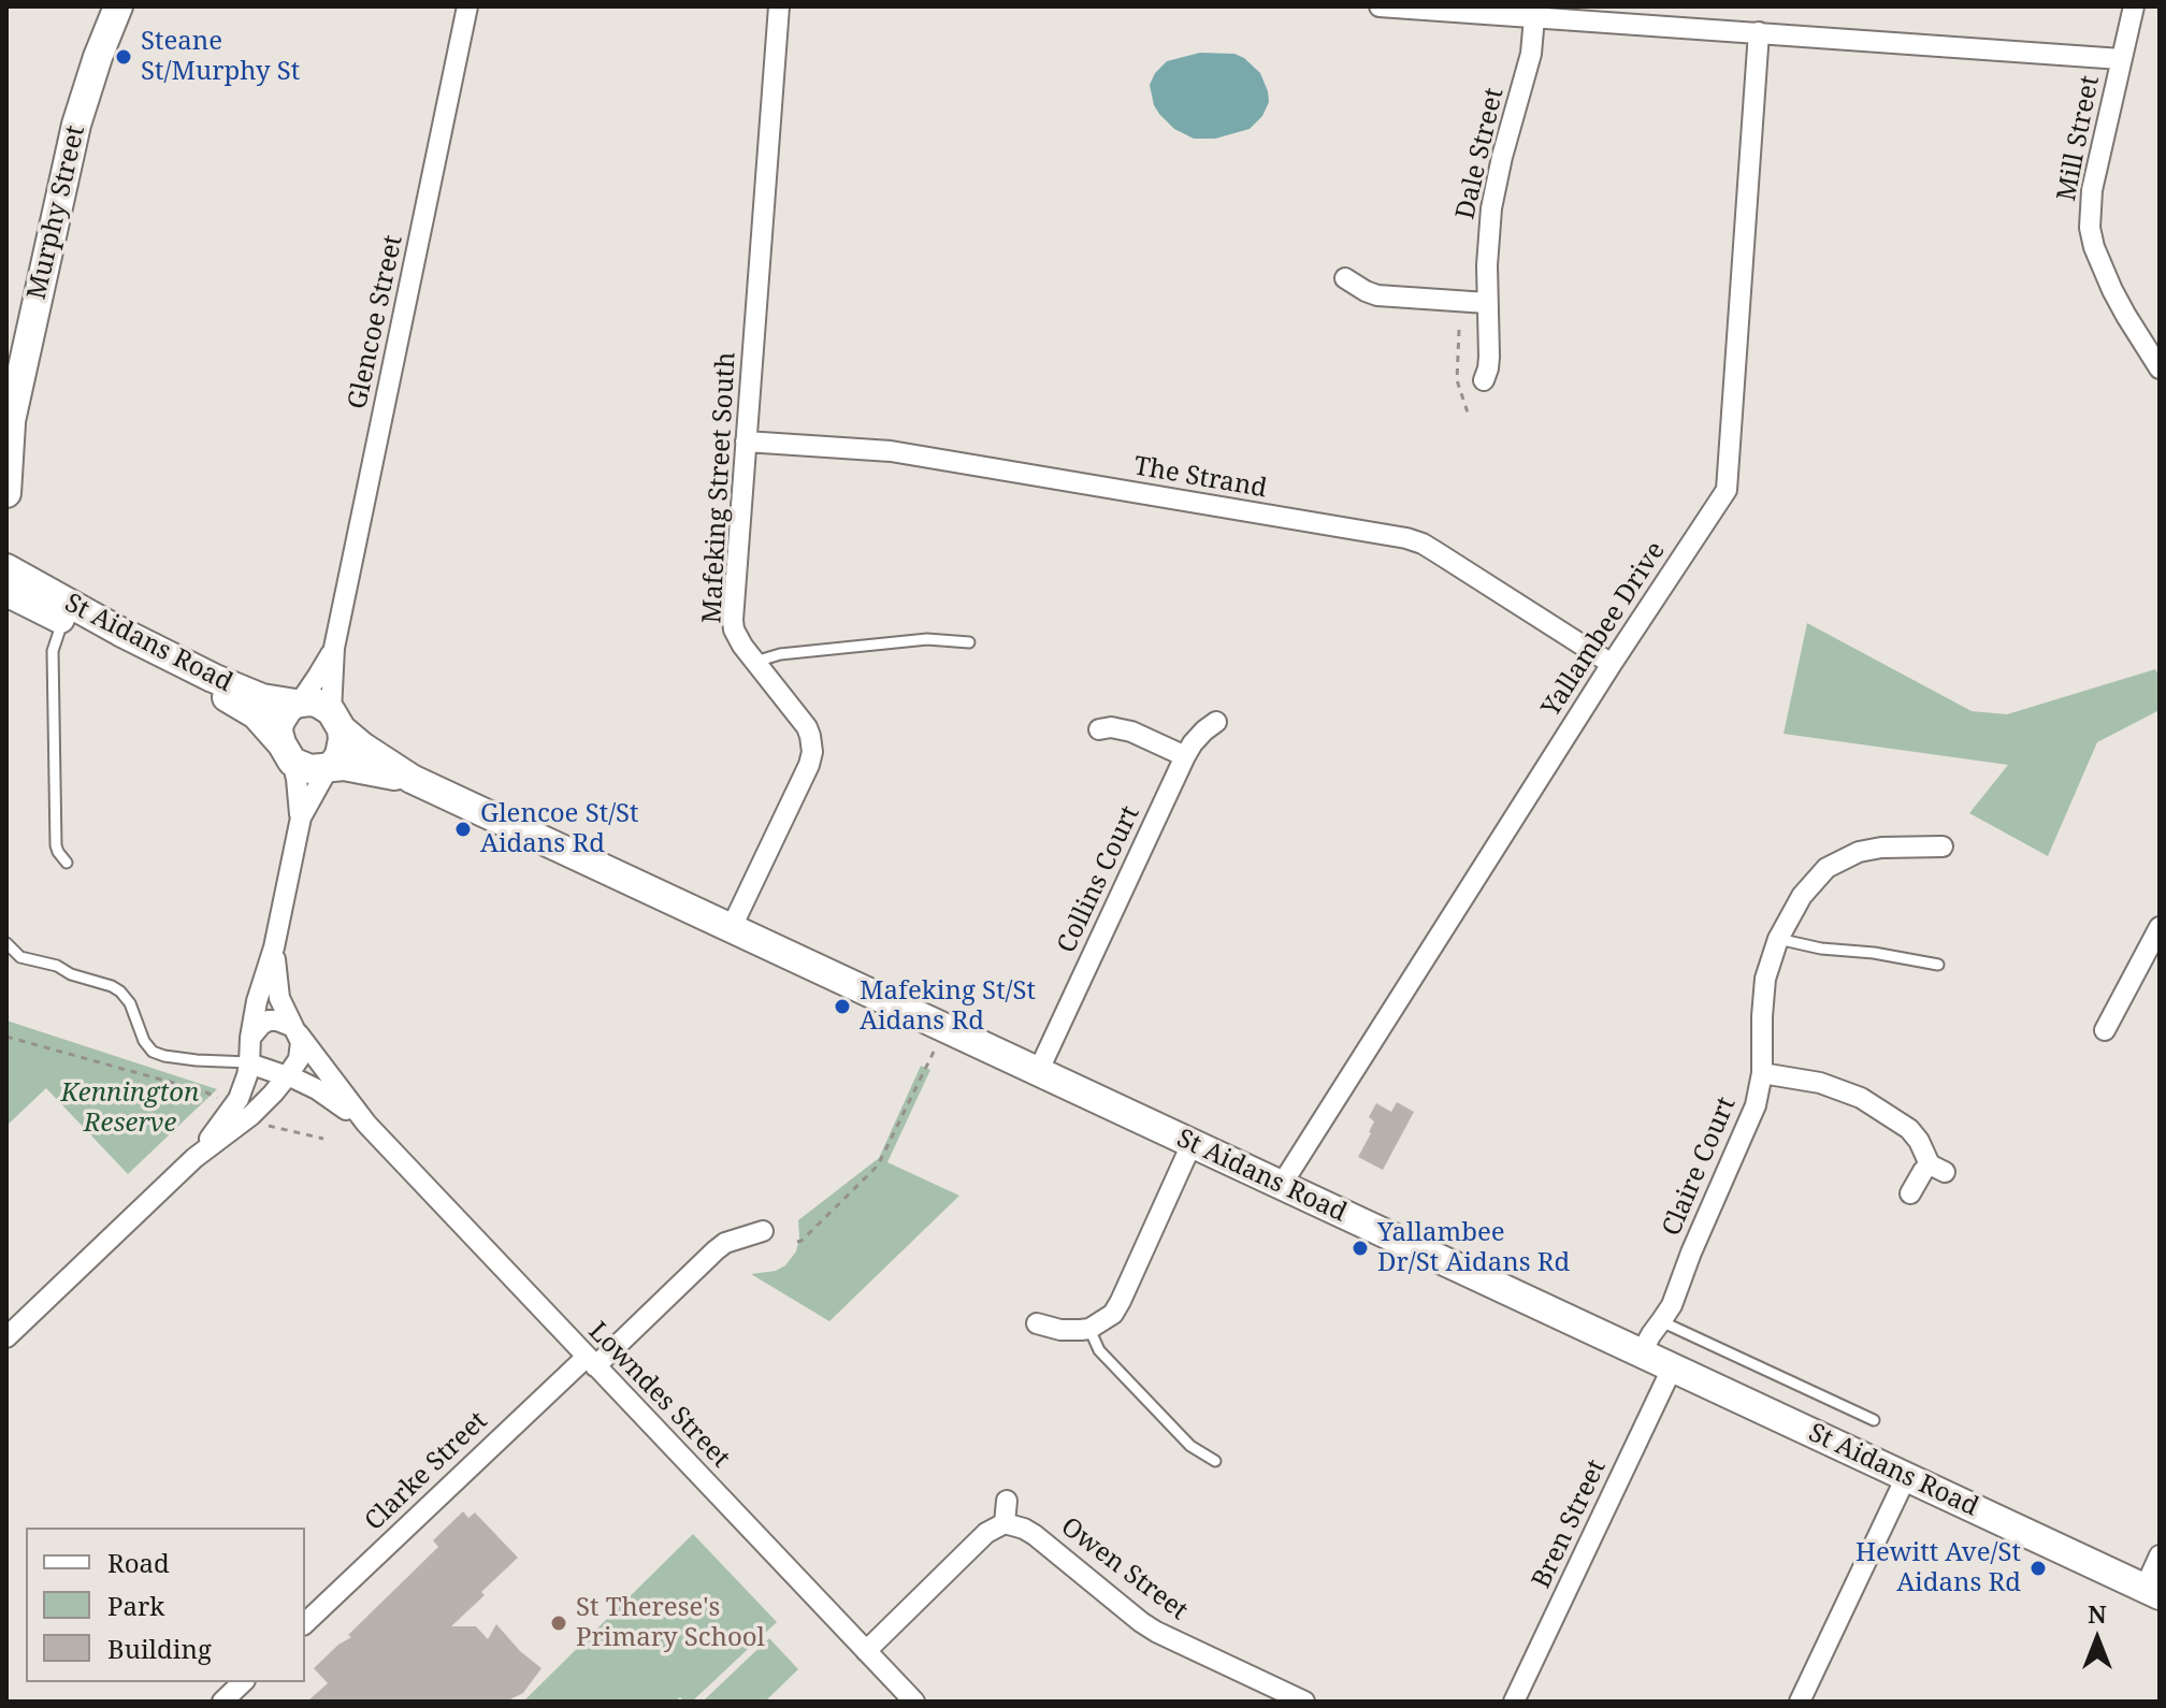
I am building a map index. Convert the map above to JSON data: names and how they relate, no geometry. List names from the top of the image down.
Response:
{
  "streets": {
    "street": [
      "Mill Street",
      "Dale Street",
      "Murphy Street",
      "Glencoe Street",
      "The Strand",
      "Mafeking Street South",
      "Yallambee Drive",
      "St Aidans Road",
      "Collins Court",
      "Claire Court",
      "Lowndes Street",
      "Clarke Street",
      "Bren Street",
      "Owen Street"
    ]
  },
  "crossings": [
    ["Glencoe Street", "St Aidans Road"],
    ["The Strand", "Mafeking Street South"],
    ["The Strand", "Yallambee Drive"],
    ["Mafeking Street South", "St Aidans Road"],
    ["Yallambee Drive", "St Aidans Road"],
    ["St Aidans Road", "Collins Court"],
    ["St Aidans Road", "Claire Court"],
    ["St Aidans Road", "Bren Street"],
    ["Lowndes Street", "Clarke Street"]
  ],
  "parks": ["Kennington Reserve"],
  "places": [
    "Steane St/Murphy St",
    "Glencoe St/St Aidans Rd",
    "Mafeking St/St Aidans Rd",
    "Yallambee Dr/St Aidans Rd",
    "Hewitt Ave/St Aidans Rd",
    "St Therese's Primary School"
  ],
  "legend": ["Road", "Park", "Building"],
  "north": "top"
}
